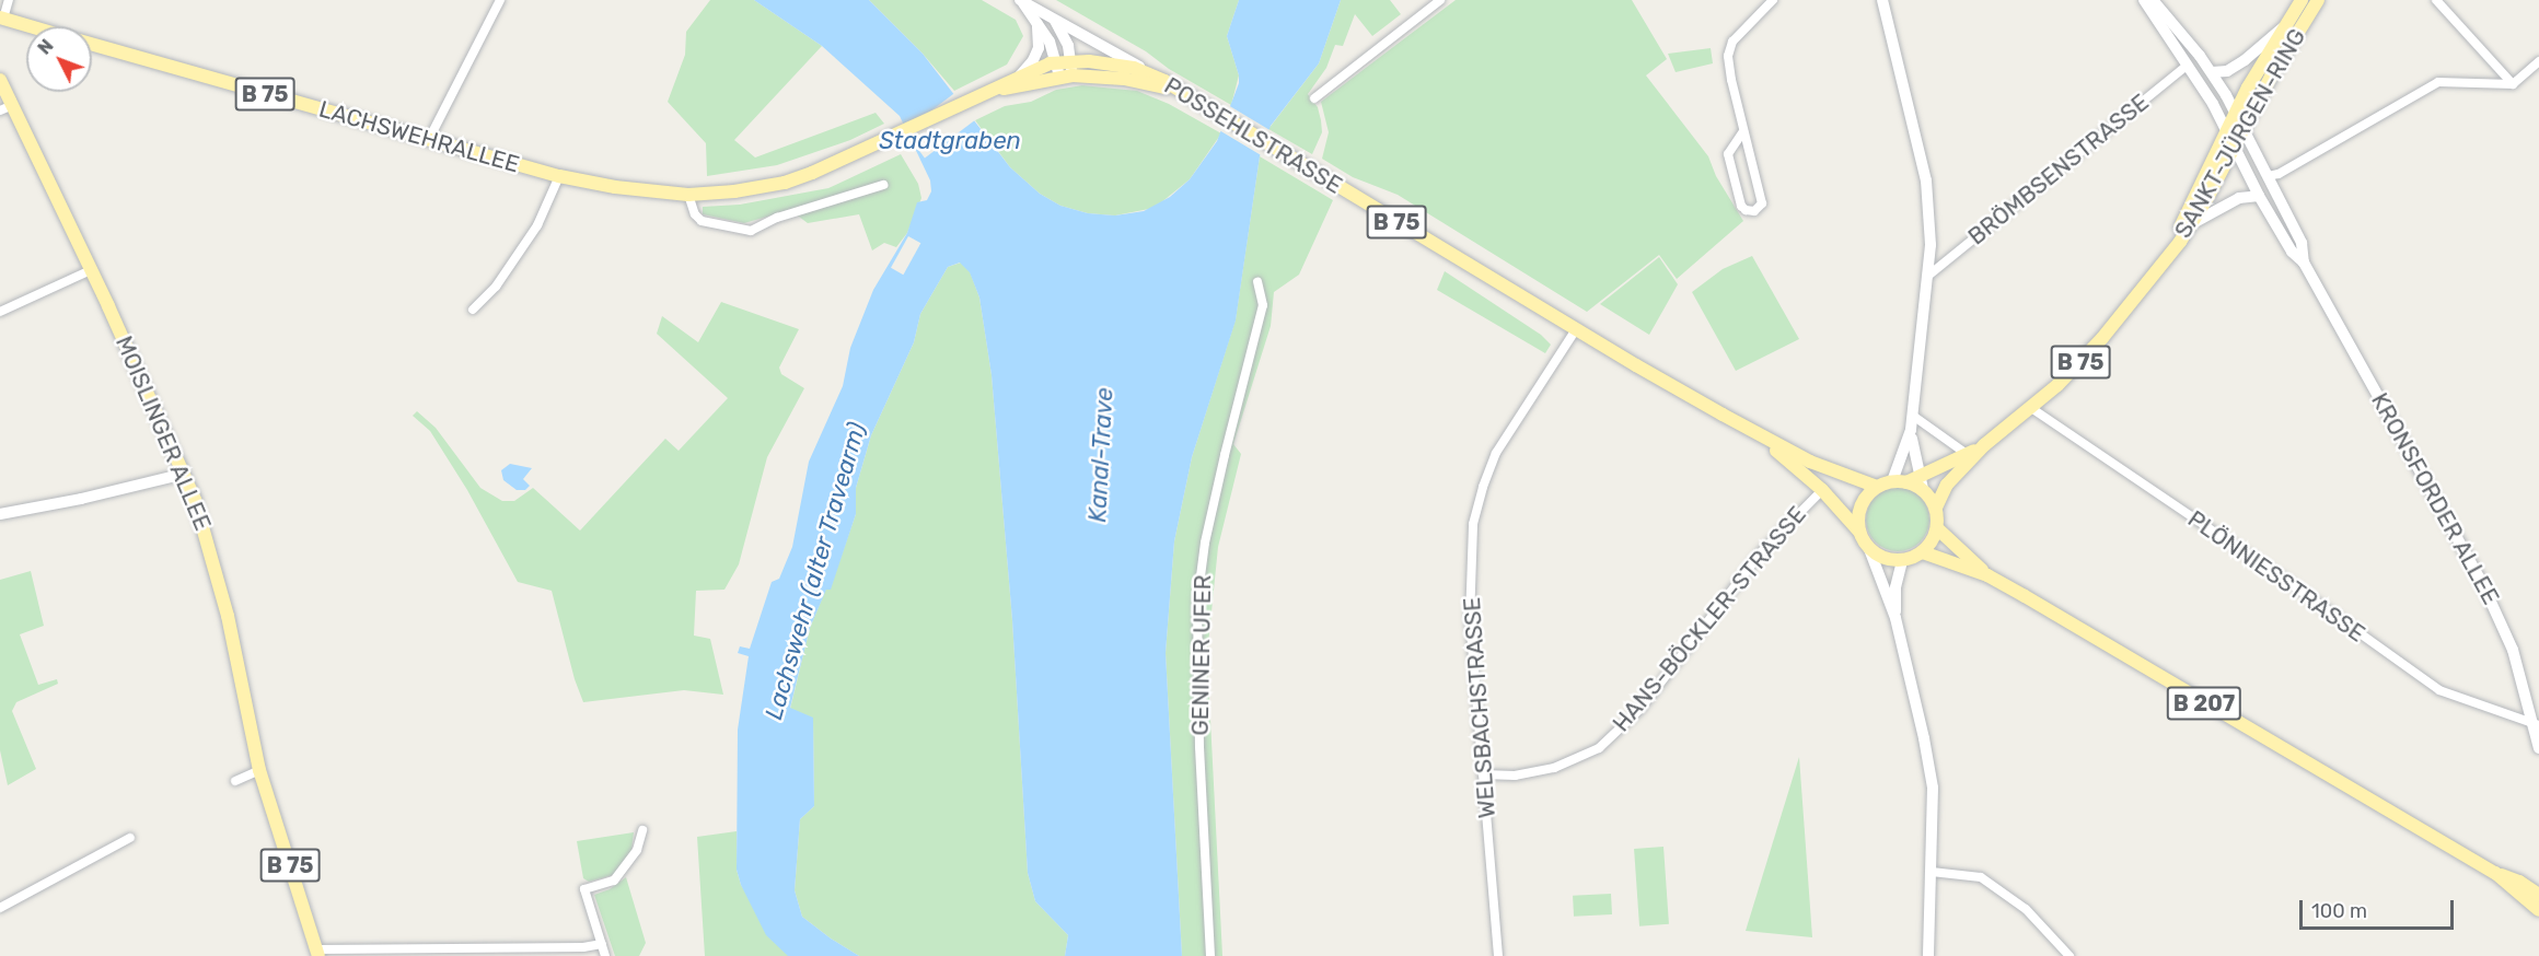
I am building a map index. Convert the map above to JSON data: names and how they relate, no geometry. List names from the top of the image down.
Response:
{
  "streets": {
    "main road": [
      "B 75",
      "SANKT-JÜRGEN-RING",
      "POSSEHLSTRASSE",
      "LACHSWEHRALLEE",
      "MOISLINGER ALLEE",
      "KRONSFORDER ALLEE",
      "B 207"
    ],
    "street": [
      "BRÖMBSENSTRASSE",
      "PLÖNNIESSTRASSE",
      "HANS-BÖCKLER-STRASSE",
      "GENINER UFER",
      "WELSBACHSTRASSE"
    ]
  },
  "crossings": [
    ["SANKT-JÜRGEN-RING", "POSSEHLSTRASSE"],
    ["SANKT-JÜRGEN-RING", "KRONSFORDER ALLEE"],
    ["SANKT-JÜRGEN-RING", "PLÖNNIESSTRASSE"],
    ["SANKT-JÜRGEN-RING", "B 207"],
    ["POSSEHLSTRASSE", "LACHSWEHRALLEE"],
    ["POSSEHLSTRASSE", "HANS-BÖCKLER-STRASSE"],
    ["POSSEHLSTRASSE", "B 207"],
    ["POSSEHLSTRASSE", "WELSBACHSTRASSE"],
    ["BRÖMBSENSTRASSE", "KRONSFORDER ALLEE"],
    ["KRONSFORDER ALLEE", "PLÖNNIESSTRASSE"],
    ["HANS-BÖCKLER-STRASSE", "WELSBACHSTRASSE"]
  ],
  "water": ["Stadtgraben", "Kanal-Trave", "Lachswehr (alter Travearm)"],
  "scale_bar": "100 m",
  "north": "top left"
}
